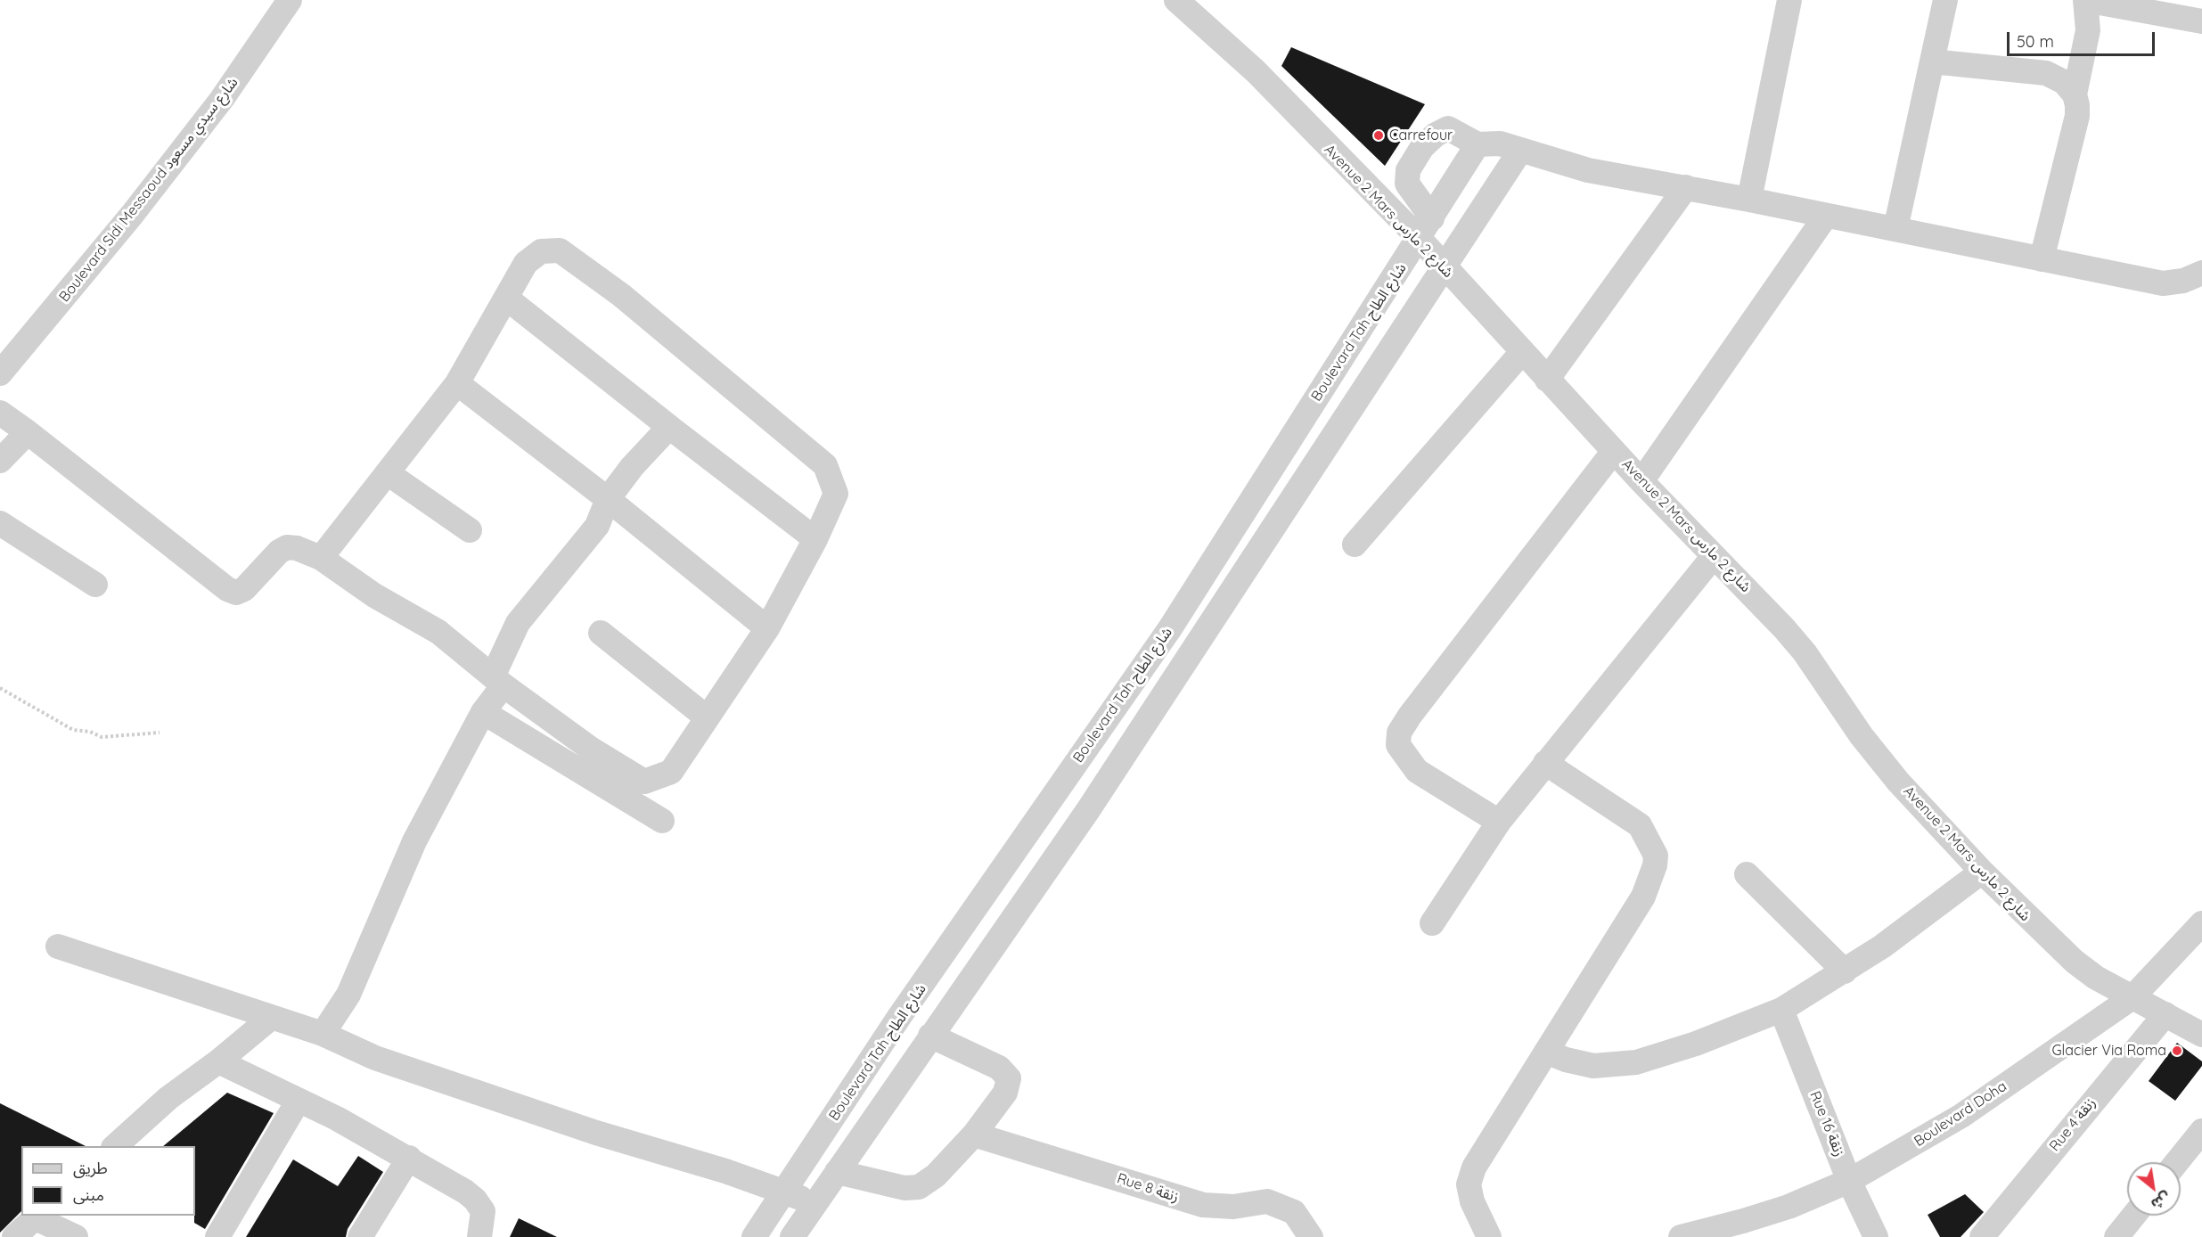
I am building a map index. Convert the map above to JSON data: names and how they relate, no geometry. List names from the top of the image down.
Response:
{
  "streets": {
    "street": [
      "Boulevard Sidi Messaoud شارع سيدي مسعود",
      "Avenue 2 Mars شارع 2 مارس",
      "Boulevard Tah شارع الطاح",
      "Boulevard Doha",
      "Rue 16 زنقة",
      "Rue 4 زنقة",
      "Rue 8 زنقة"
    ]
  },
  "crossings": [
    ["Avenue 2 Mars شارع 2 مارس", "Boulevard Tah شارع الطاح"],
    ["Avenue 2 Mars شارع 2 مارس", "Boulevard Doha"],
    ["Avenue 2 Mars شارع 2 مارس", "Rue 4 زنقة"],
    ["Boulevard Doha", "Rue 16 زنقة"]
  ],
  "places": ["Carrefour", "Glacier Via Roma"],
  "legend": ["طريق", "مبنى"],
  "scale_bar": "50 m",
  "north": "bottom right"
}
